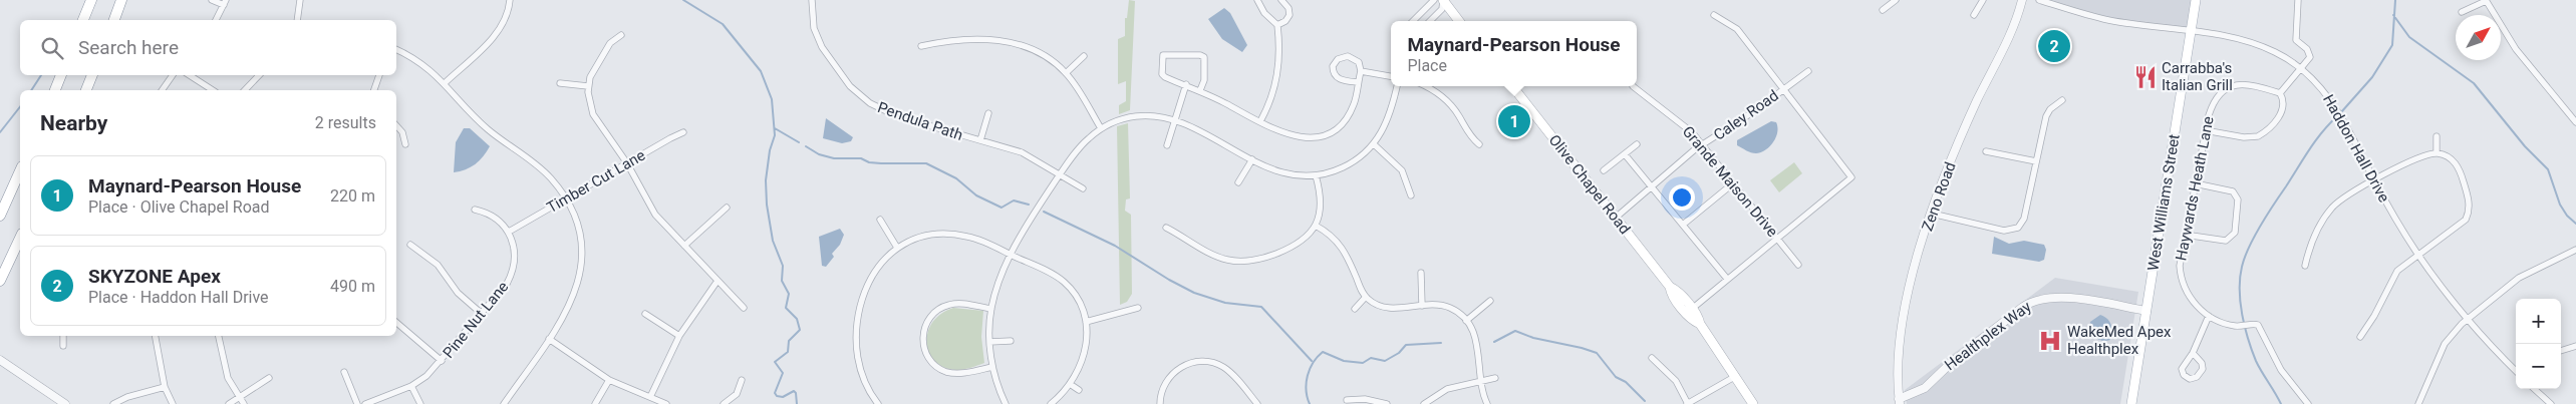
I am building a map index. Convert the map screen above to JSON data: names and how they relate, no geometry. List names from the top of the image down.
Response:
{
  "streets": {
    "main road": ["Olive Chapel Road", "West Williams Street"],
    "street": [
      "Caley Road",
      "Pendula Path",
      "Haddon Hall Drive",
      "Timber Cut Lane",
      "Grande Maison Drive",
      "Haywards Heath Lane",
      "Zeno Road",
      "Pine Nut Lane",
      "Healthplex Way"
    ]
  },
  "crossings": [
    ["Caley Road", "Grande Maison Drive"],
    ["Caley Road", "Olive Chapel Road"],
    ["Haddon Hall Drive", "West Williams Street"],
    ["Timber Cut Lane", "Pine Nut Lane"],
    ["Zeno Road", "Healthplex Way"],
    ["West Williams Street", "Healthplex Way"]
  ],
  "places": {
    "restaurant": ["Carrabba's Italian Grill"],
    "hospital": ["WakeMed Apex Healthplex"]
  },
  "north": "top right",
  "page": {
    "search": "Search here",
    "popup": ["Maynard-Pearson House", "Place"],
    "pins": ["2", "1"],
    "heading": ["Nearby", "2 results"],
    "list": [
      {
        "mark": "1",
        "name": "Maynard-Pearson House",
        "note": "Place · Olive Chapel Road",
        "value": "220 m"
      },
      {
        "mark": "2",
        "name": "SKYZONE Apex",
        "note": "Place · Haddon Hall Drive",
        "value": "490 m"
      }
    ],
    "map_buttons": ["+", "−"]
  }
}
